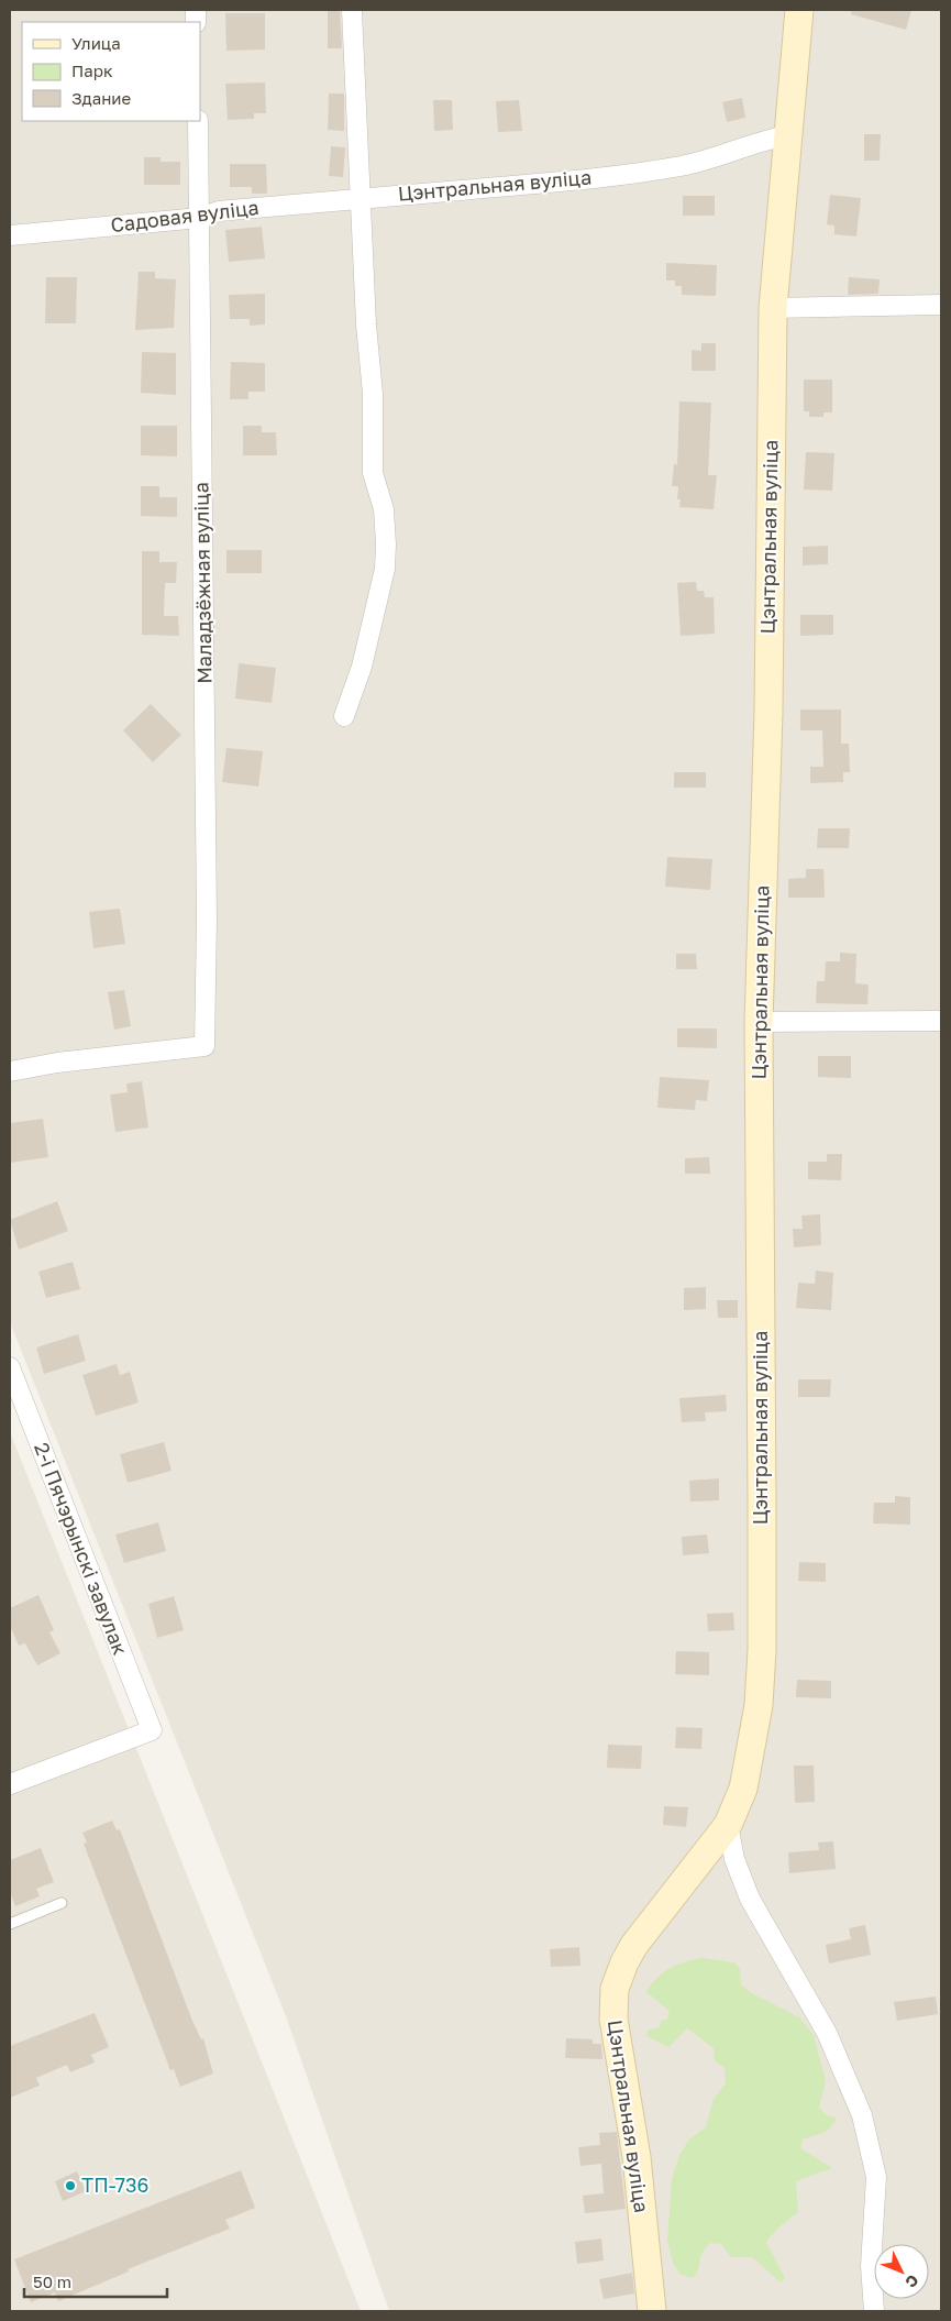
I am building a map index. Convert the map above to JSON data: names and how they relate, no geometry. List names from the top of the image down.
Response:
{
  "streets": {
    "street": [
      "Цэнтральная вуліца",
      "Садовая вуліца",
      "Маладзёжная вуліца",
      "2-і Пячэрынскі завулак"
    ]
  },
  "crossings": [
    ["Цэнтральная вуліца", "Садовая вуліца"],
    ["Садовая вуліца", "Маладзёжная вуліца"]
  ],
  "places": ["ТП-736"],
  "legend": ["Улица", "Парк", "Здание"],
  "scale_bar": "50 m",
  "north": "bottom right"
}
